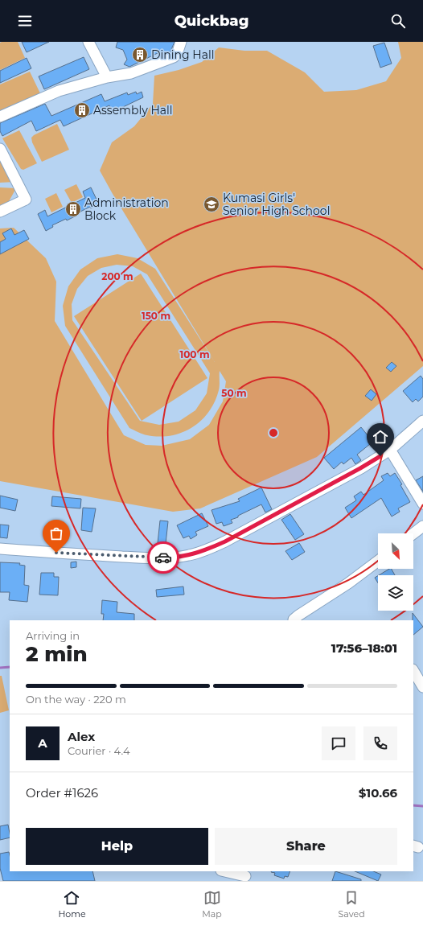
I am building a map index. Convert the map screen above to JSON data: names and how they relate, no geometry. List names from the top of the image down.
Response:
{
  "places": {
    "building": ["Dining Hall", "Assembly Hall", "Administration Block"],
    "school or university": ["Kumasi Girls' Senior High School"]
  },
  "north": "bottom right",
  "page": {
    "header": "Quickbag",
    "heading": ["2 min", "Arriving in", "17:56–18:01"],
    "panel": [
      "Alex",
      "Courier · 4.4",
      "Order #1626",
      "$10.66"
    ],
    "bar": "On the way · 220 m",
    "round": "A",
    "buttons": ["Help", "Share"],
    "tabs": ["Home", "Map", "Saved"]
  },
  "rings": [
    "200 m",
    "150 m",
    "100 m",
    "50 m"
  ]
}
